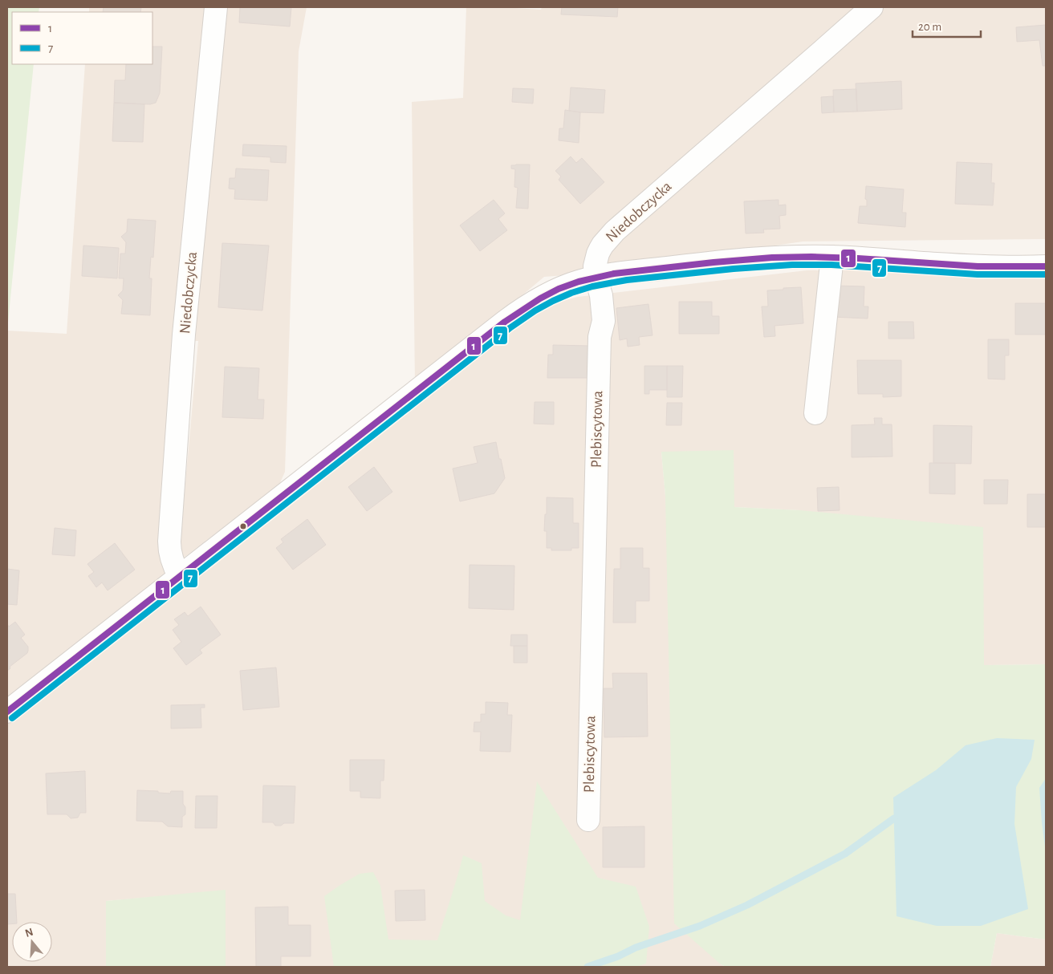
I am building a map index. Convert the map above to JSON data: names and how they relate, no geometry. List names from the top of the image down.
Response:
{
  "streets": {
    "street": ["Niedobczycka", "Plebiscytowa"]
  },
  "crossings": [
    ["Niedobczycka", "Plebiscytowa"]
  ],
  "lines": ["transit line 1", "transit line 7"],
  "legend": ["1", "7"],
  "scale_bar": "20 m",
  "north": "top"
}
